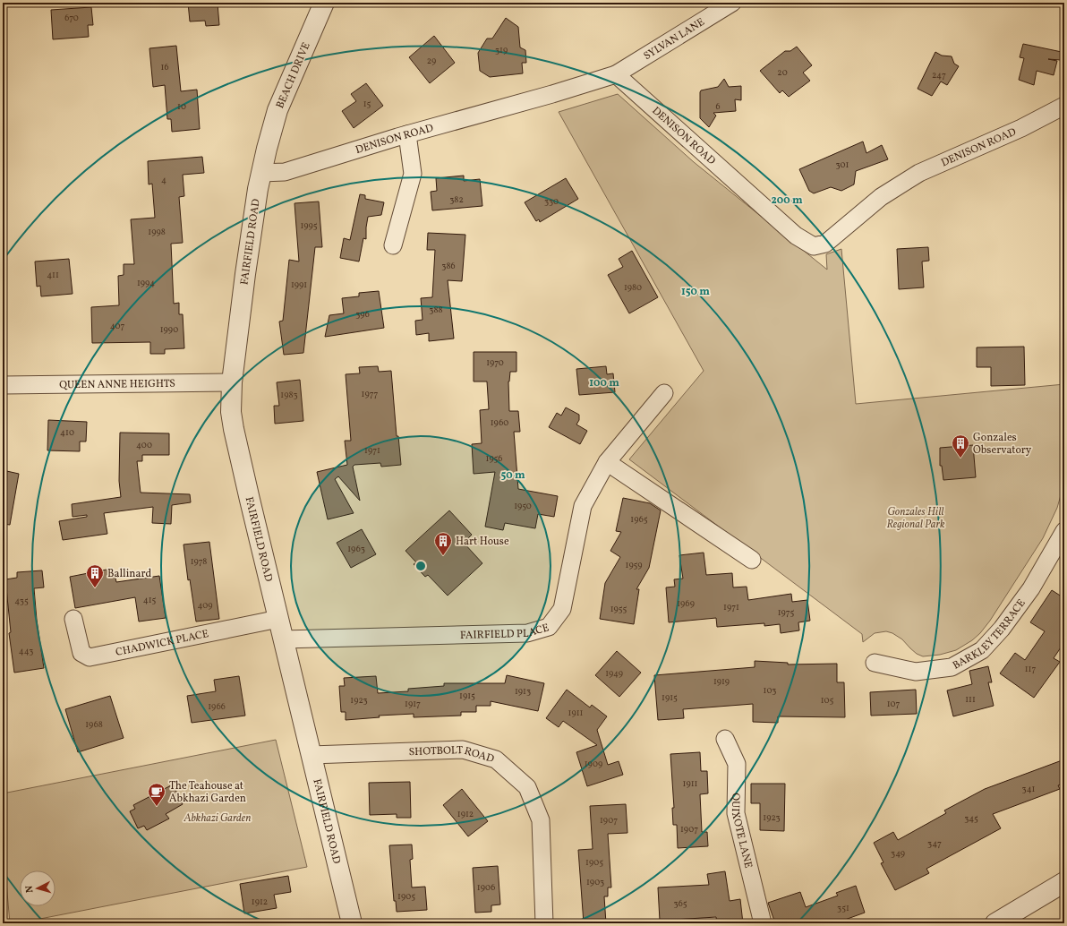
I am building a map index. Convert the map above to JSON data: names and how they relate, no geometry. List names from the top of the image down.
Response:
{
  "streets": {
    "street": [
      "SYLVAN LANE",
      "BEACH DRIVE",
      "DENISON ROAD",
      "FAIRFIELD ROAD",
      "QUEEN ANNE HEIGHTS",
      "FAIRFIELD PLACE",
      "BARKLEY TERRACE",
      "CHADWICK PLACE",
      "SHOTBOLT ROAD",
      "QUIXOTE LANE"
    ]
  },
  "crossings": [
    ["SYLVAN LANE", "DENISON ROAD"],
    ["BEACH DRIVE", "FAIRFIELD ROAD"],
    ["DENISON ROAD", "FAIRFIELD ROAD"],
    ["FAIRFIELD ROAD", "QUEEN ANNE HEIGHTS"],
    ["FAIRFIELD ROAD", "FAIRFIELD PLACE"],
    ["FAIRFIELD ROAD", "CHADWICK PLACE"],
    ["FAIRFIELD ROAD", "SHOTBOLT ROAD"]
  ],
  "parks": ["Gonzales Hill Regional Park", "Abkhazi Garden"],
  "places": {
    "building": ["Gonzales Observatory", "Hart House", "Ballinard"],
    "cafe": ["The Teahouse at Abkhazi Garden"]
  },
  "house_numbers": [
    "670",
    "319",
    "29",
    "16",
    "20",
    "247",
    "15",
    "10",
    "6",
    "301",
    "4",
    "382",
    "330",
    "1995",
    "1998",
    "386",
    "411",
    "1994",
    "1991",
    "1980",
    "388",
    "396",
    "407",
    "1990",
    "1970",
    "1977",
    "1983",
    "1960",
    "410",
    "400",
    "1971",
    "1956",
    "1950",
    "1965",
    "1963",
    "1978",
    "1959",
    "415",
    "435",
    "1969",
    "409",
    "1971",
    "1955",
    "1975",
    "443",
    "117",
    "1949",
    "1919",
    "103",
    "1913",
    "1915",
    "1915",
    "111",
    "1923",
    "105",
    "1917",
    "107",
    "1966",
    "1911",
    "1968",
    "1909",
    "1911",
    "341",
    "1912",
    "1923",
    "345",
    "1907",
    "1907",
    "347",
    "349",
    "1905",
    "1903",
    "1906",
    "1905",
    "1912",
    "365",
    "351"
  ],
  "north": "left",
  "rings": [
    "200 m",
    "150 m",
    "100 m",
    "50 m"
  ]
}
